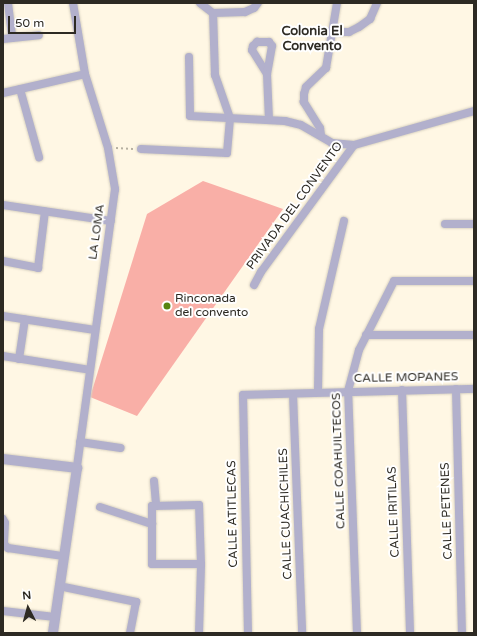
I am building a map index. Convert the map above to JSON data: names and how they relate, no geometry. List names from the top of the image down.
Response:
{
  "streets": {
    "street": [
      "PRIVADA DEL CONVENTO",
      "LA LOMA",
      "CALLE MOPANES",
      "CALLE COAHUILTECOS",
      "CALLE PETENES",
      "CALLE IRITILAS",
      "CALLE ATITLECAS",
      "CALLE CUACHICHILES"
    ]
  },
  "crossings": [
    ["CALLE MOPANES", "CALLE COAHUILTECOS"],
    ["CALLE MOPANES", "CALLE PETENES"],
    ["CALLE MOPANES", "CALLE IRITILAS"],
    ["CALLE MOPANES", "CALLE ATITLECAS"],
    ["CALLE MOPANES", "CALLE CUACHICHILES"]
  ],
  "districts": ["Colonia El Convento"],
  "places": ["Rinconada del convento"],
  "scale_bar": "50 m",
  "north": "top"
}
